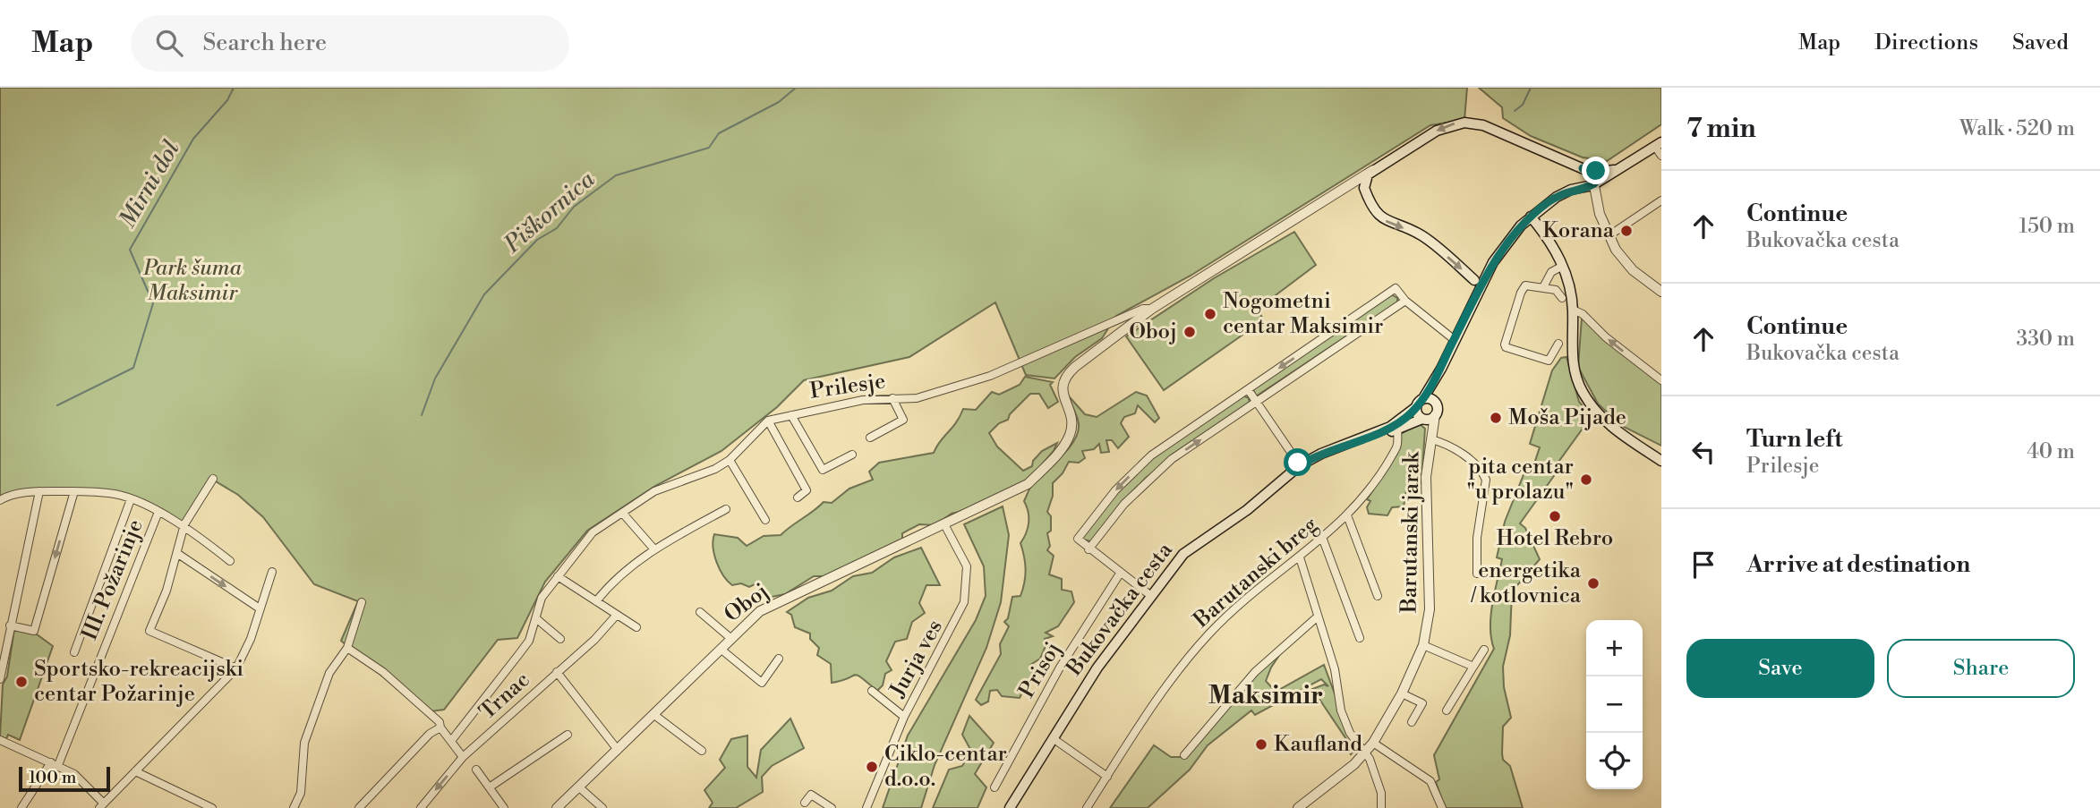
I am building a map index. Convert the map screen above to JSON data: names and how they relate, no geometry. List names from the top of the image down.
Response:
{
  "streets": {
    "main road": ["Prilesje", "Bukovačka cesta"],
    "street": [
      "Barutanski jarak",
      "Barutanski breg",
      "III. Požarinje",
      "Oboj",
      "Jurja ves",
      "Prisoj",
      "Trnac"
    ]
  },
  "crossings": [
    ["Prilesje", "Oboj"],
    ["Barutanski jarak", "Bukovačka cesta"],
    ["Barutanski breg", "Bukovačka cesta"],
    ["Oboj", "Jurja ves"]
  ],
  "districts": ["Maksimir"],
  "water": ["Mirni dol", "Piškornica"],
  "parks": ["Park šuma Maksimir"],
  "places": [
    "Korana",
    "Nogometni centar Maksimir",
    "Oboj",
    "Moša Pijade",
    "pita centar \"u prolazu\"",
    "Hotel Rebro",
    "energetika / kotlovnica",
    "Sportsko-rekreacijski centar Požarinje",
    "Kaufland",
    "Ciklo-centar d.o.o."
  ],
  "scale_bar": "100 m",
  "page": {
    "header": "Map",
    "search": "Search here",
    "nav": ["Map", "Directions", "Saved"],
    "heading": ["7 min", "Walk · 520 m"],
    "list": [
      ["Continue", "Bukovačka cesta", "150 m"],
      ["Continue", "Bukovačka cesta", "330 m"],
      ["Turn left", "Prilesje", "40 m"],
      "Arrive at destination"
    ],
    "map_buttons": ["+", "−"],
    "buttons": ["Save", "Share"],
    "scale": "100 m"
  }
}
